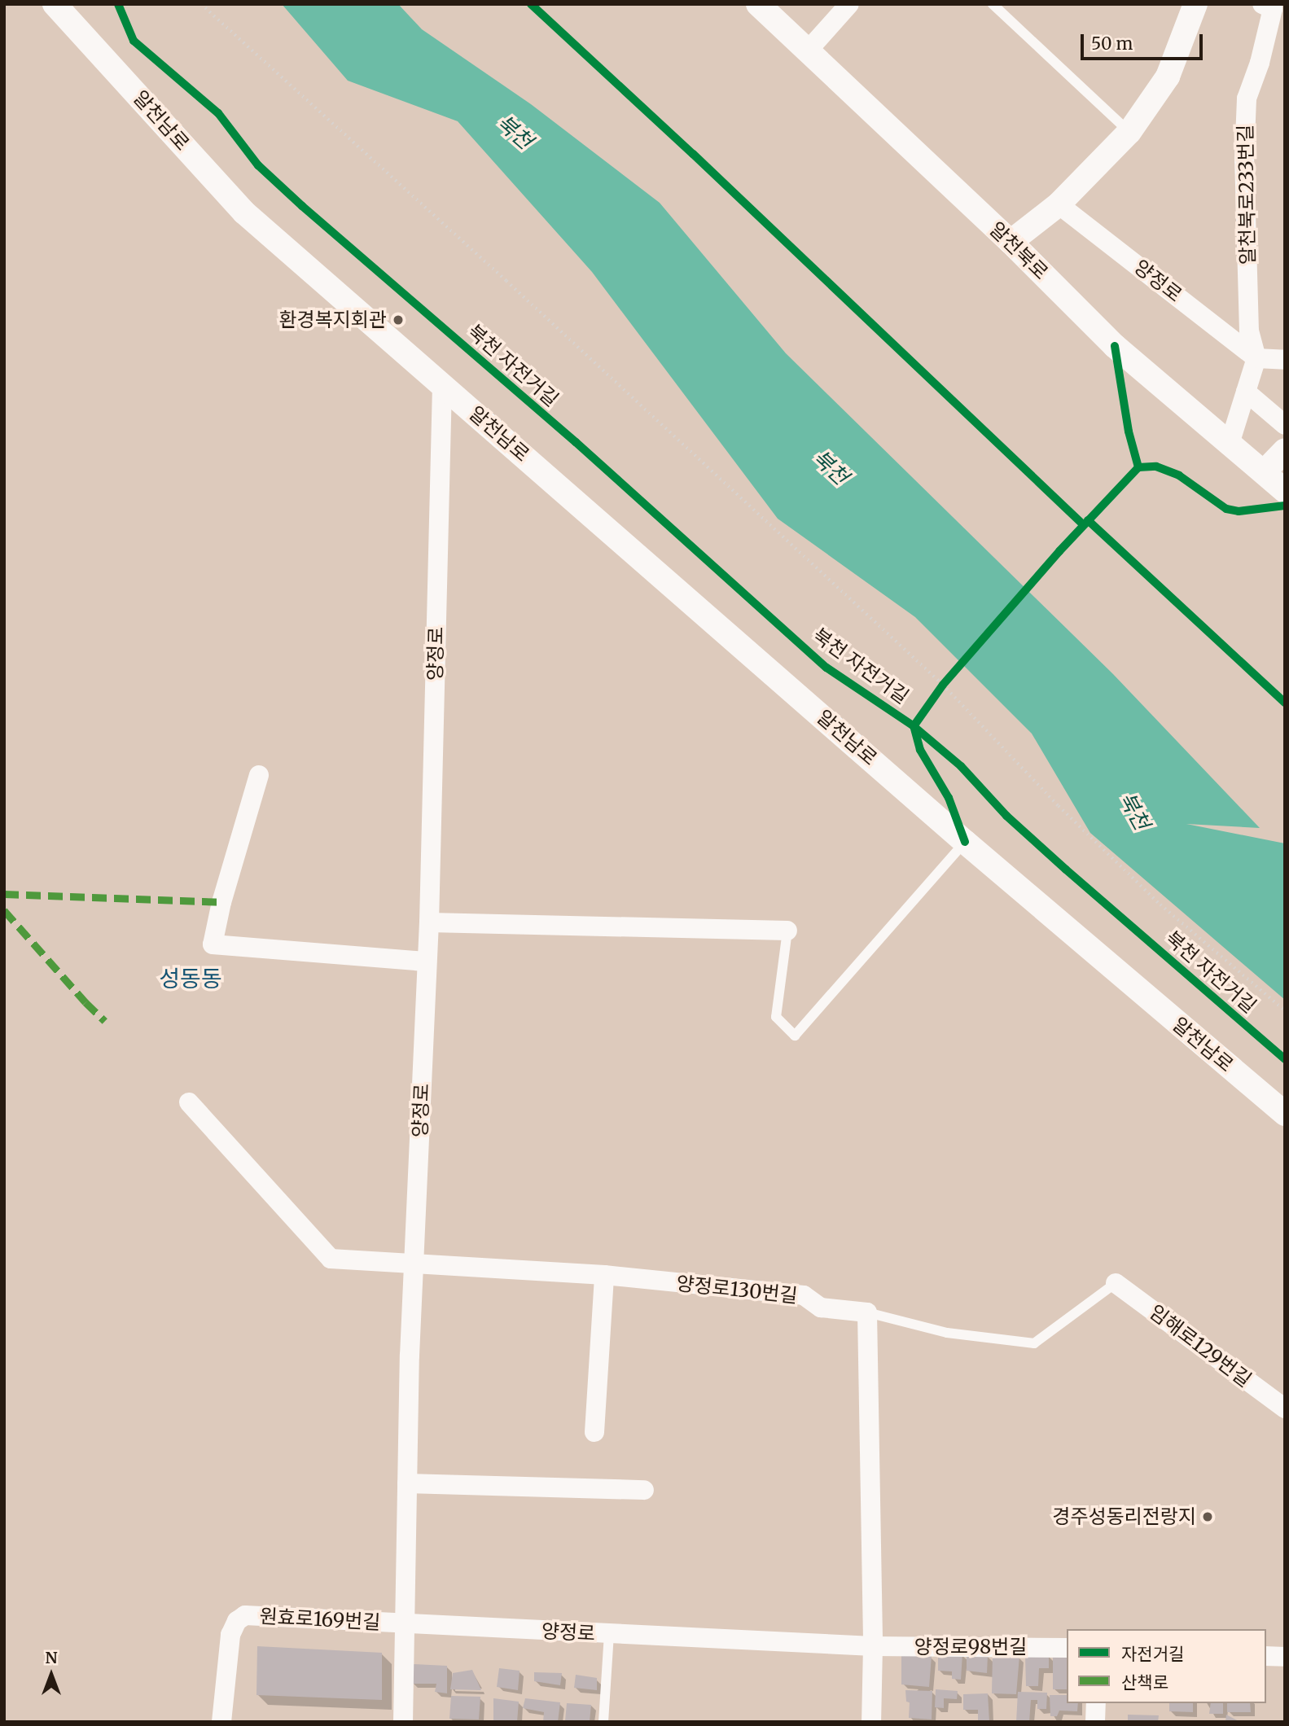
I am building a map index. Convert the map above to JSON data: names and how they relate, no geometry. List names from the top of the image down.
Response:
{
  "streets": {
    "street": [
      "알천남로",
      "알천북로233번길",
      "알천북로",
      "양정로",
      "양정로130번길",
      "임해로129번길",
      "원효로169번길",
      "양정로98번길"
    ],
    "cycle path": ["북천 자전거길"]
  },
  "crossings": [
    ["알천남로", "양정로"],
    ["알천북로233번길", "양정로"],
    ["양정로", "양정로130번길"],
    ["양정로", "원효로169번길"],
    ["양정로", "양정로98번길"]
  ],
  "districts": ["성동동"],
  "water": ["북천"],
  "places": ["환경복지회관", "경주성동리전랑지"],
  "legend": ["자전거길", "산책로"],
  "scale_bar": "50 m",
  "north": "top"
}
